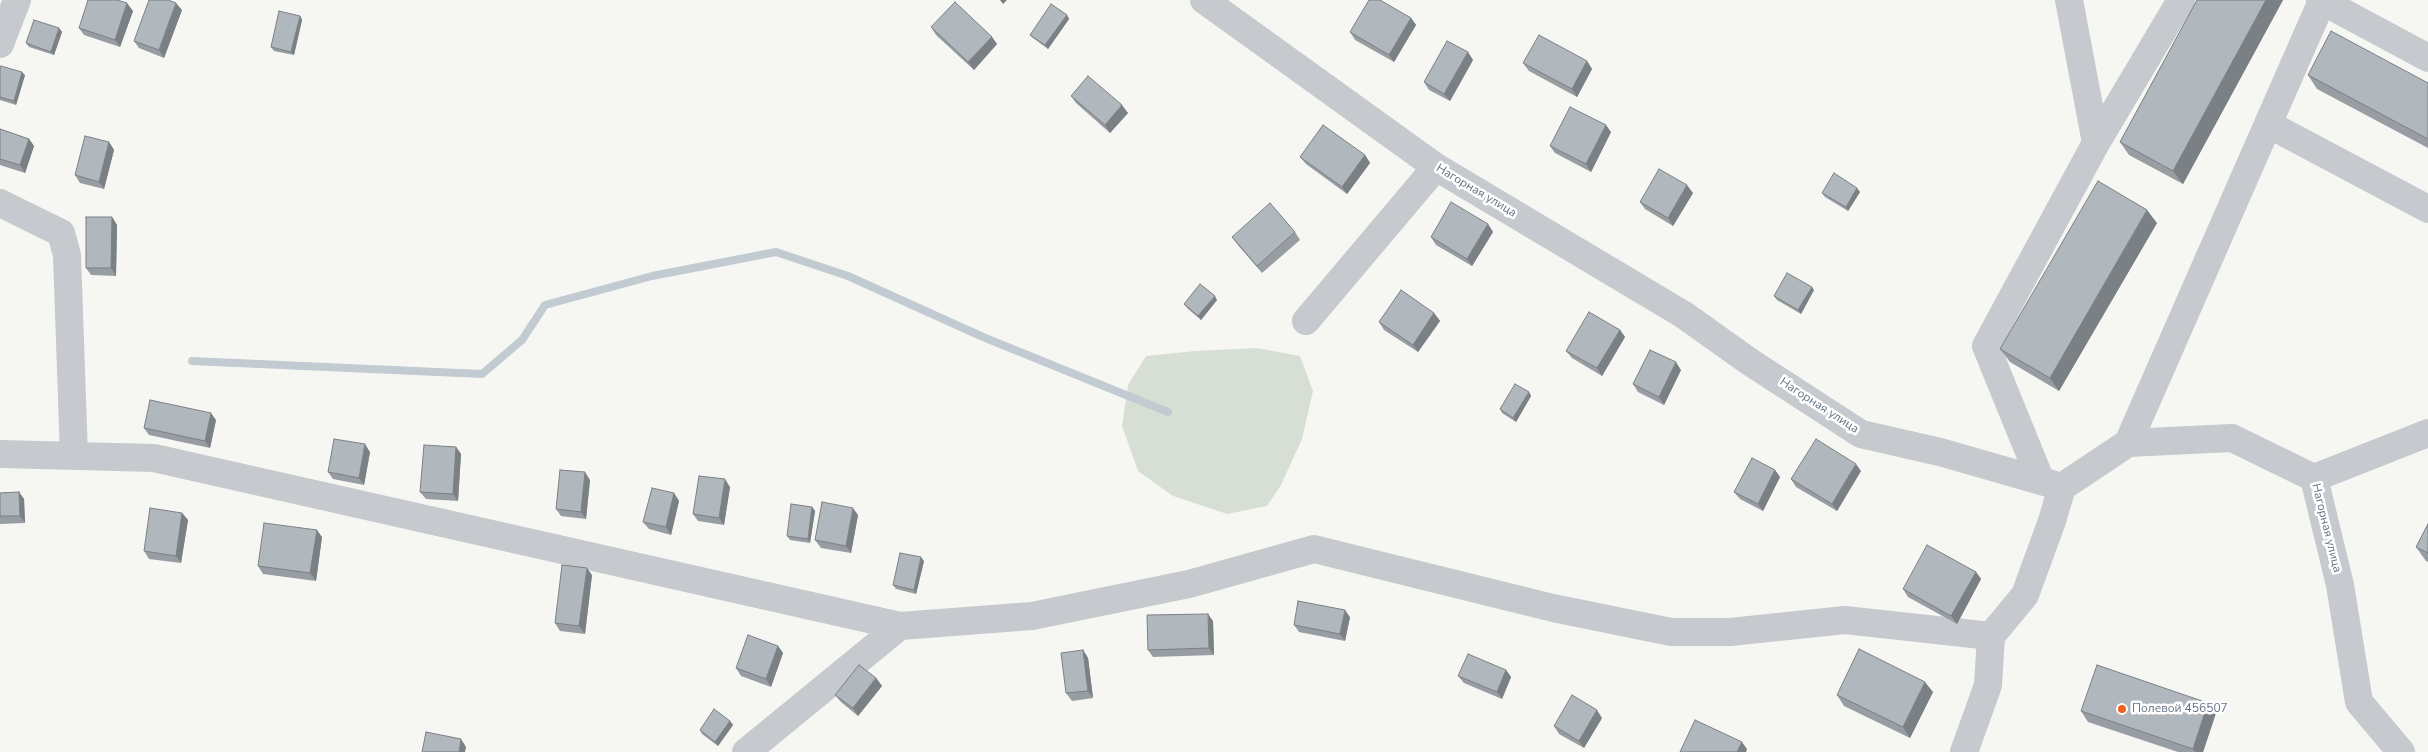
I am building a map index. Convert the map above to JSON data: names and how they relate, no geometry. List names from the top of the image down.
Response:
{
  "streets": {
    "street": ["Нагорная улица"]
  },
  "places": ["Полевой 456507"]
}
